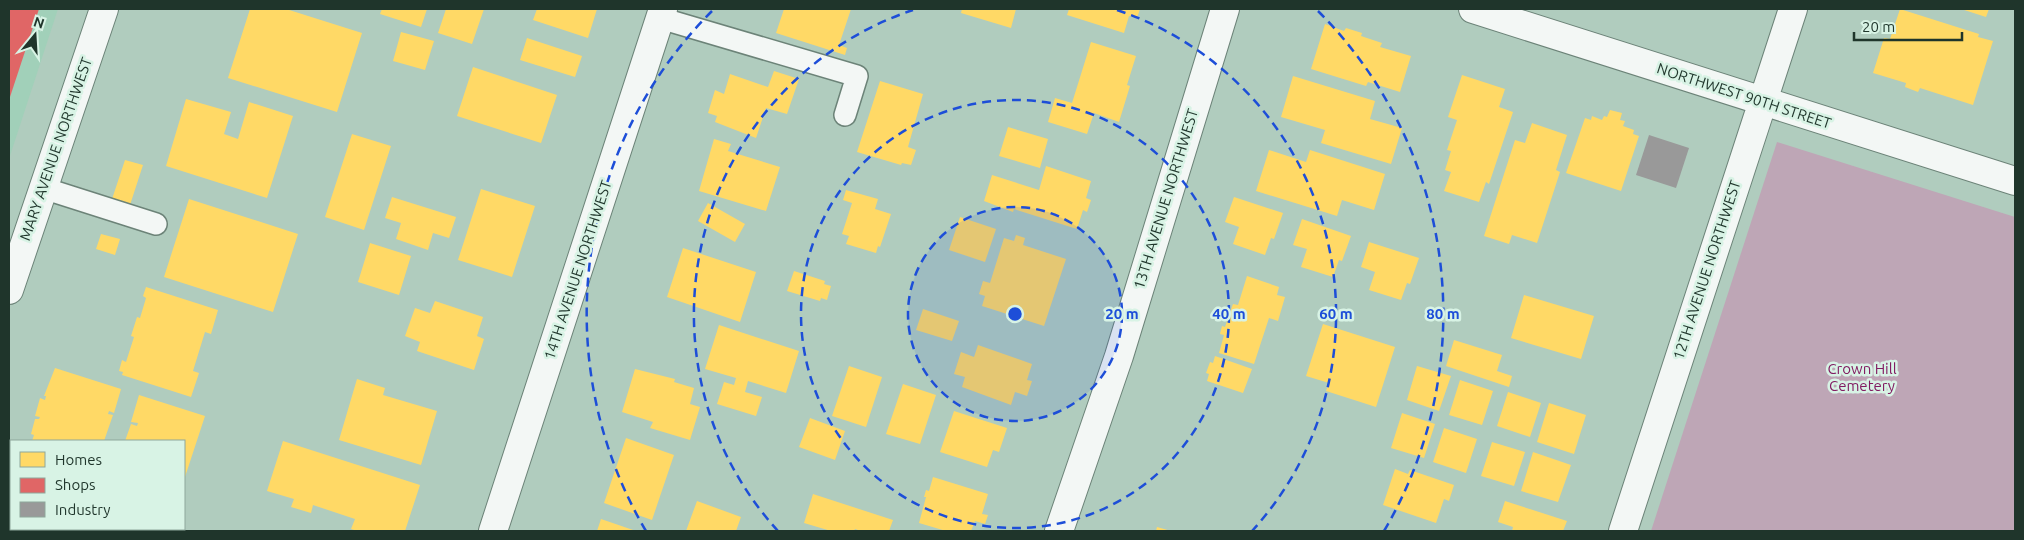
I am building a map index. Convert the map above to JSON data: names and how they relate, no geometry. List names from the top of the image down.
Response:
{
  "streets": {
    "street": [
      "NORTHWEST 90TH STREET",
      "MARY AVENUE NORTHWEST",
      "13TH AVENUE NORTHWEST",
      "14TH AVENUE NORTHWEST",
      "12TH AVENUE NORTHWEST"
    ]
  },
  "crossings": [
    ["NORTHWEST 90TH STREET", "12TH AVENUE NORTHWEST"]
  ],
  "parks": ["Crown Hill Cemetery"],
  "legend": ["Homes", "Shops", "Industry"],
  "scale_bar": "20 m",
  "north": "top",
  "rings": [
    "20 m",
    "40 m",
    "60 m",
    "80 m"
  ]
}
